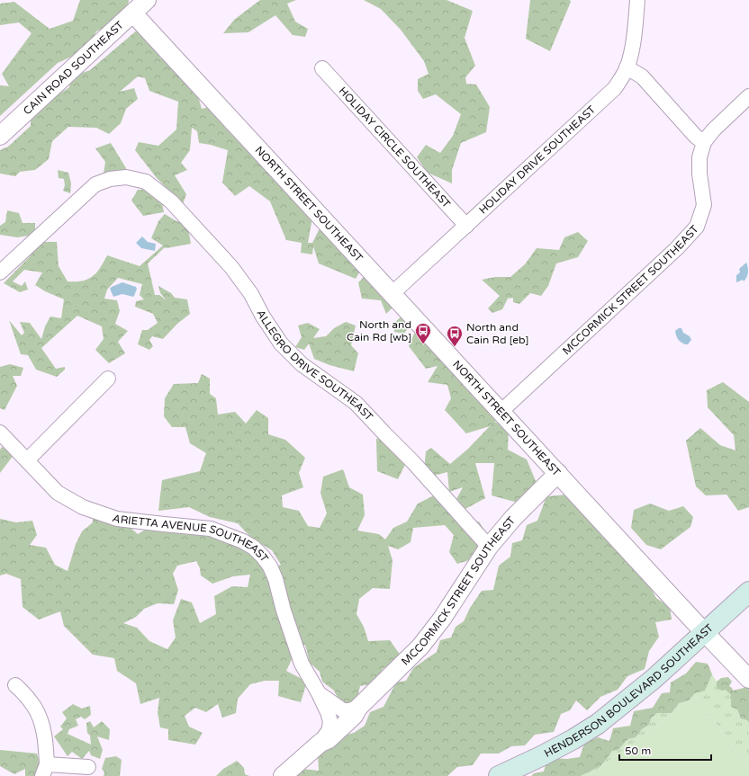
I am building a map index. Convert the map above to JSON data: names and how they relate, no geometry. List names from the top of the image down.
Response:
{
  "streets": {
    "main road": ["HENDERSON BOULEVARD SOUTHEAST"],
    "street": [
      "CAIN ROAD SOUTHEAST",
      "HOLIDAY CIRCLE SOUTHEAST",
      "HOLIDAY DRIVE SOUTHEAST",
      "NORTH STREET SOUTHEAST",
      "MCCORMICK STREET SOUTHEAST",
      "ALLEGRO DRIVE SOUTHEAST",
      "ARIETTA AVENUE SOUTHEAST"
    ]
  },
  "crossings": [
    ["CAIN ROAD SOUTHEAST", "NORTH STREET SOUTHEAST"],
    ["HOLIDAY CIRCLE SOUTHEAST", "HOLIDAY DRIVE SOUTHEAST"],
    ["HOLIDAY DRIVE SOUTHEAST", "NORTH STREET SOUTHEAST"],
    ["NORTH STREET SOUTHEAST", "MCCORMICK STREET SOUTHEAST"],
    ["NORTH STREET SOUTHEAST", "HENDERSON BOULEVARD SOUTHEAST"],
    ["MCCORMICK STREET SOUTHEAST", "ALLEGRO DRIVE SOUTHEAST"]
  ],
  "places": {
    "bus stop": ["North and Cain Rd [wb]", "North and Cain Rd [eb]"]
  },
  "scale_bar": "50 m"
}
